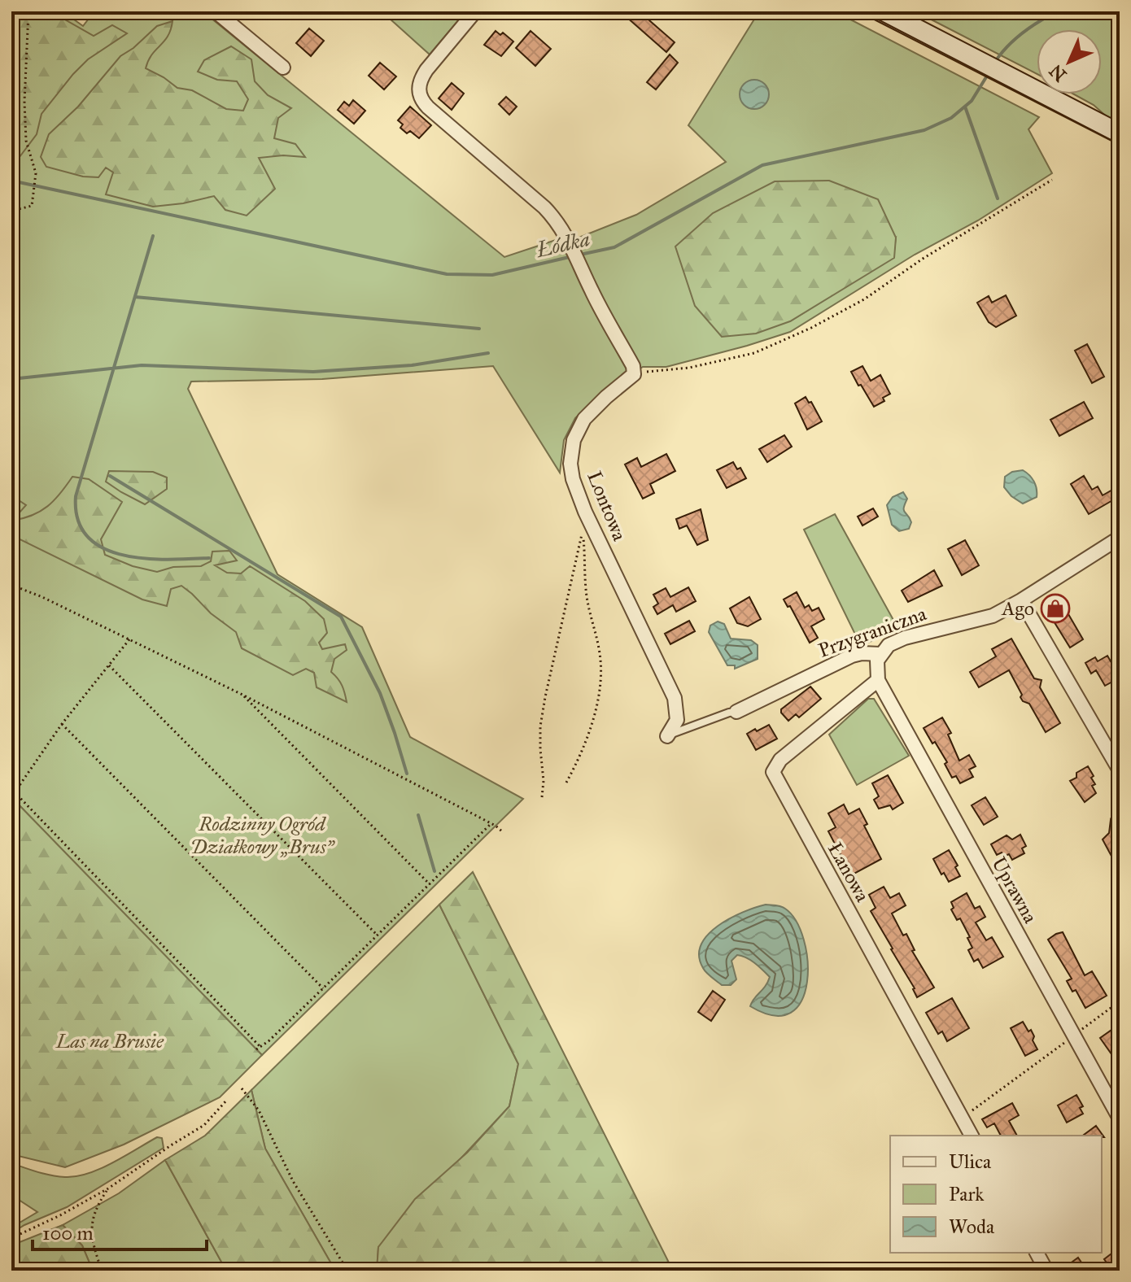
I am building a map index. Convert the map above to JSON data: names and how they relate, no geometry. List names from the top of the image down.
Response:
{
  "streets": {
    "street": [
      "Lontowa",
      "Przygraniczna",
      "Łanowa",
      "Uprawna"
    ]
  },
  "crossings": [
    ["Lontowa", "Przygraniczna"],
    ["Łanowa", "Uprawna"]
  ],
  "water": ["Łódka"],
  "parks": ["Rodzinny Ogród Działkowy „Brus”", "Las na Brusie"],
  "places": {
    "shop": ["Ago"]
  },
  "legend": ["Ulica", "Park", "Woda"],
  "scale_bar": "100 m",
  "north": "bottom left"
}
